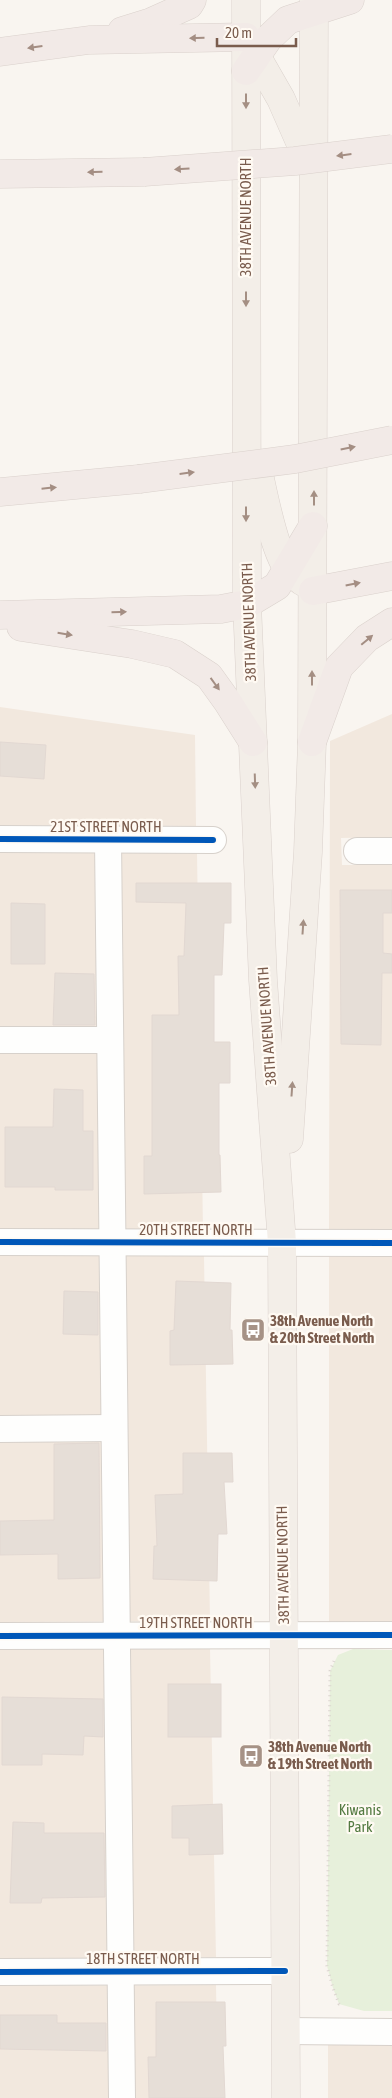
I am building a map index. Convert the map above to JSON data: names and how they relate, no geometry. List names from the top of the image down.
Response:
{
  "streets": {
    "main road": ["38TH AVENUE NORTH"],
    "street": [
      "21ST STREET NORTH",
      "20TH STREET NORTH",
      "19TH STREET NORTH",
      "18TH STREET NORTH"
    ]
  },
  "crossings": [
    ["38TH AVENUE NORTH", "20TH STREET NORTH"],
    ["38TH AVENUE NORTH", "19TH STREET NORTH"],
    ["38TH AVENUE NORTH", "18TH STREET NORTH"]
  ],
  "parks": ["Kiwanis Park"],
  "places": {
    "bus stop": ["38th Avenue North & 20th Street North", "38th Avenue North & 19th Street North"]
  },
  "scale_bar": "20 m"
}
